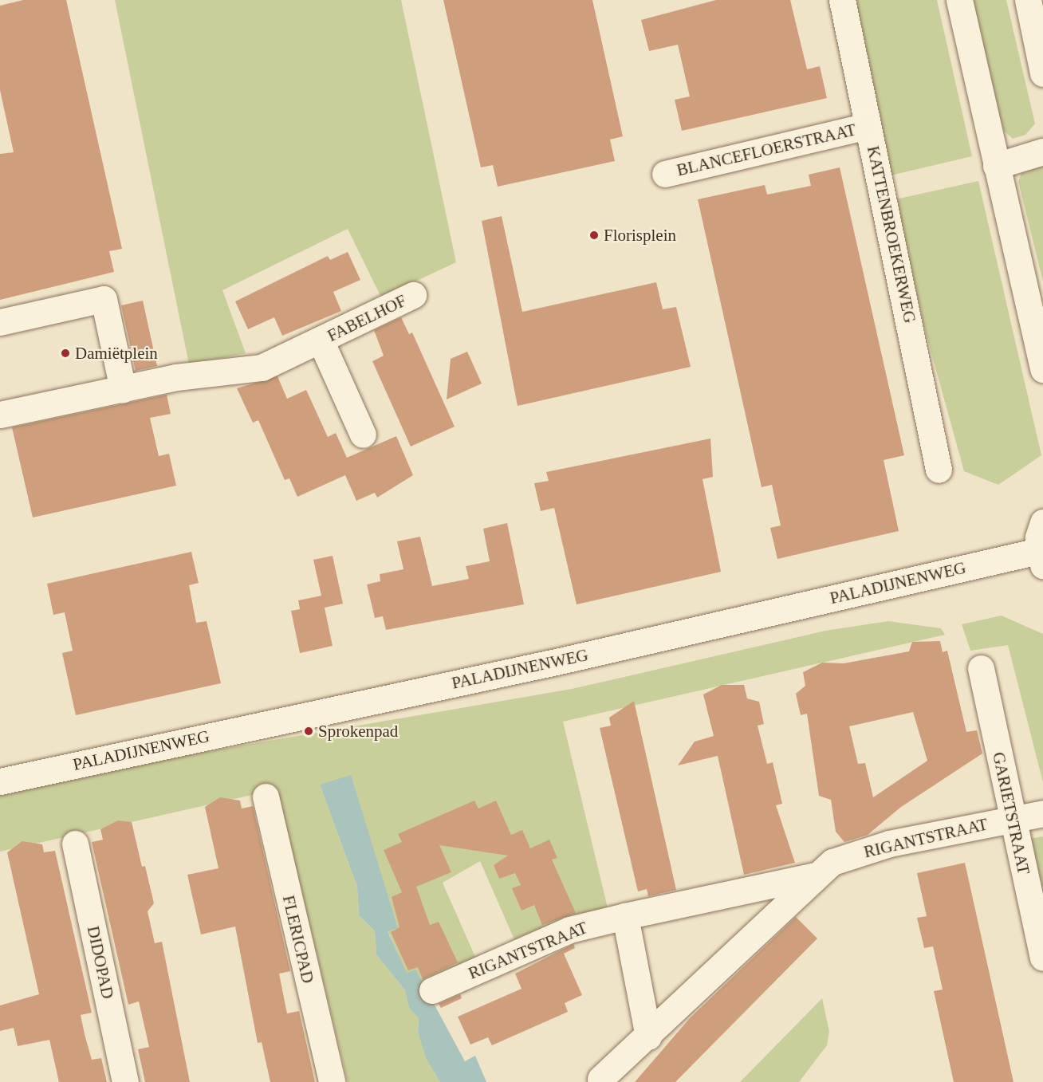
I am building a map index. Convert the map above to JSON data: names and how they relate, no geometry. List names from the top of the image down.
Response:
{
  "streets": {
    "street": [
      "BLANCEFLOERSTRAAT",
      "KATTENBROEKERWEG",
      "FABELHOF",
      "PALADIJNENWEG",
      "GARIETSTRAAT",
      "RIGANTSTRAAT",
      "FLERICPAD",
      "DIDOPAD"
    ]
  },
  "crossings": [
    ["BLANCEFLOERSTRAAT", "KATTENBROEKERWEG"],
    ["GARIETSTRAAT", "RIGANTSTRAAT"]
  ],
  "places": ["Florisplein", "Damiëtplein", "Sprokenpad"]
}
